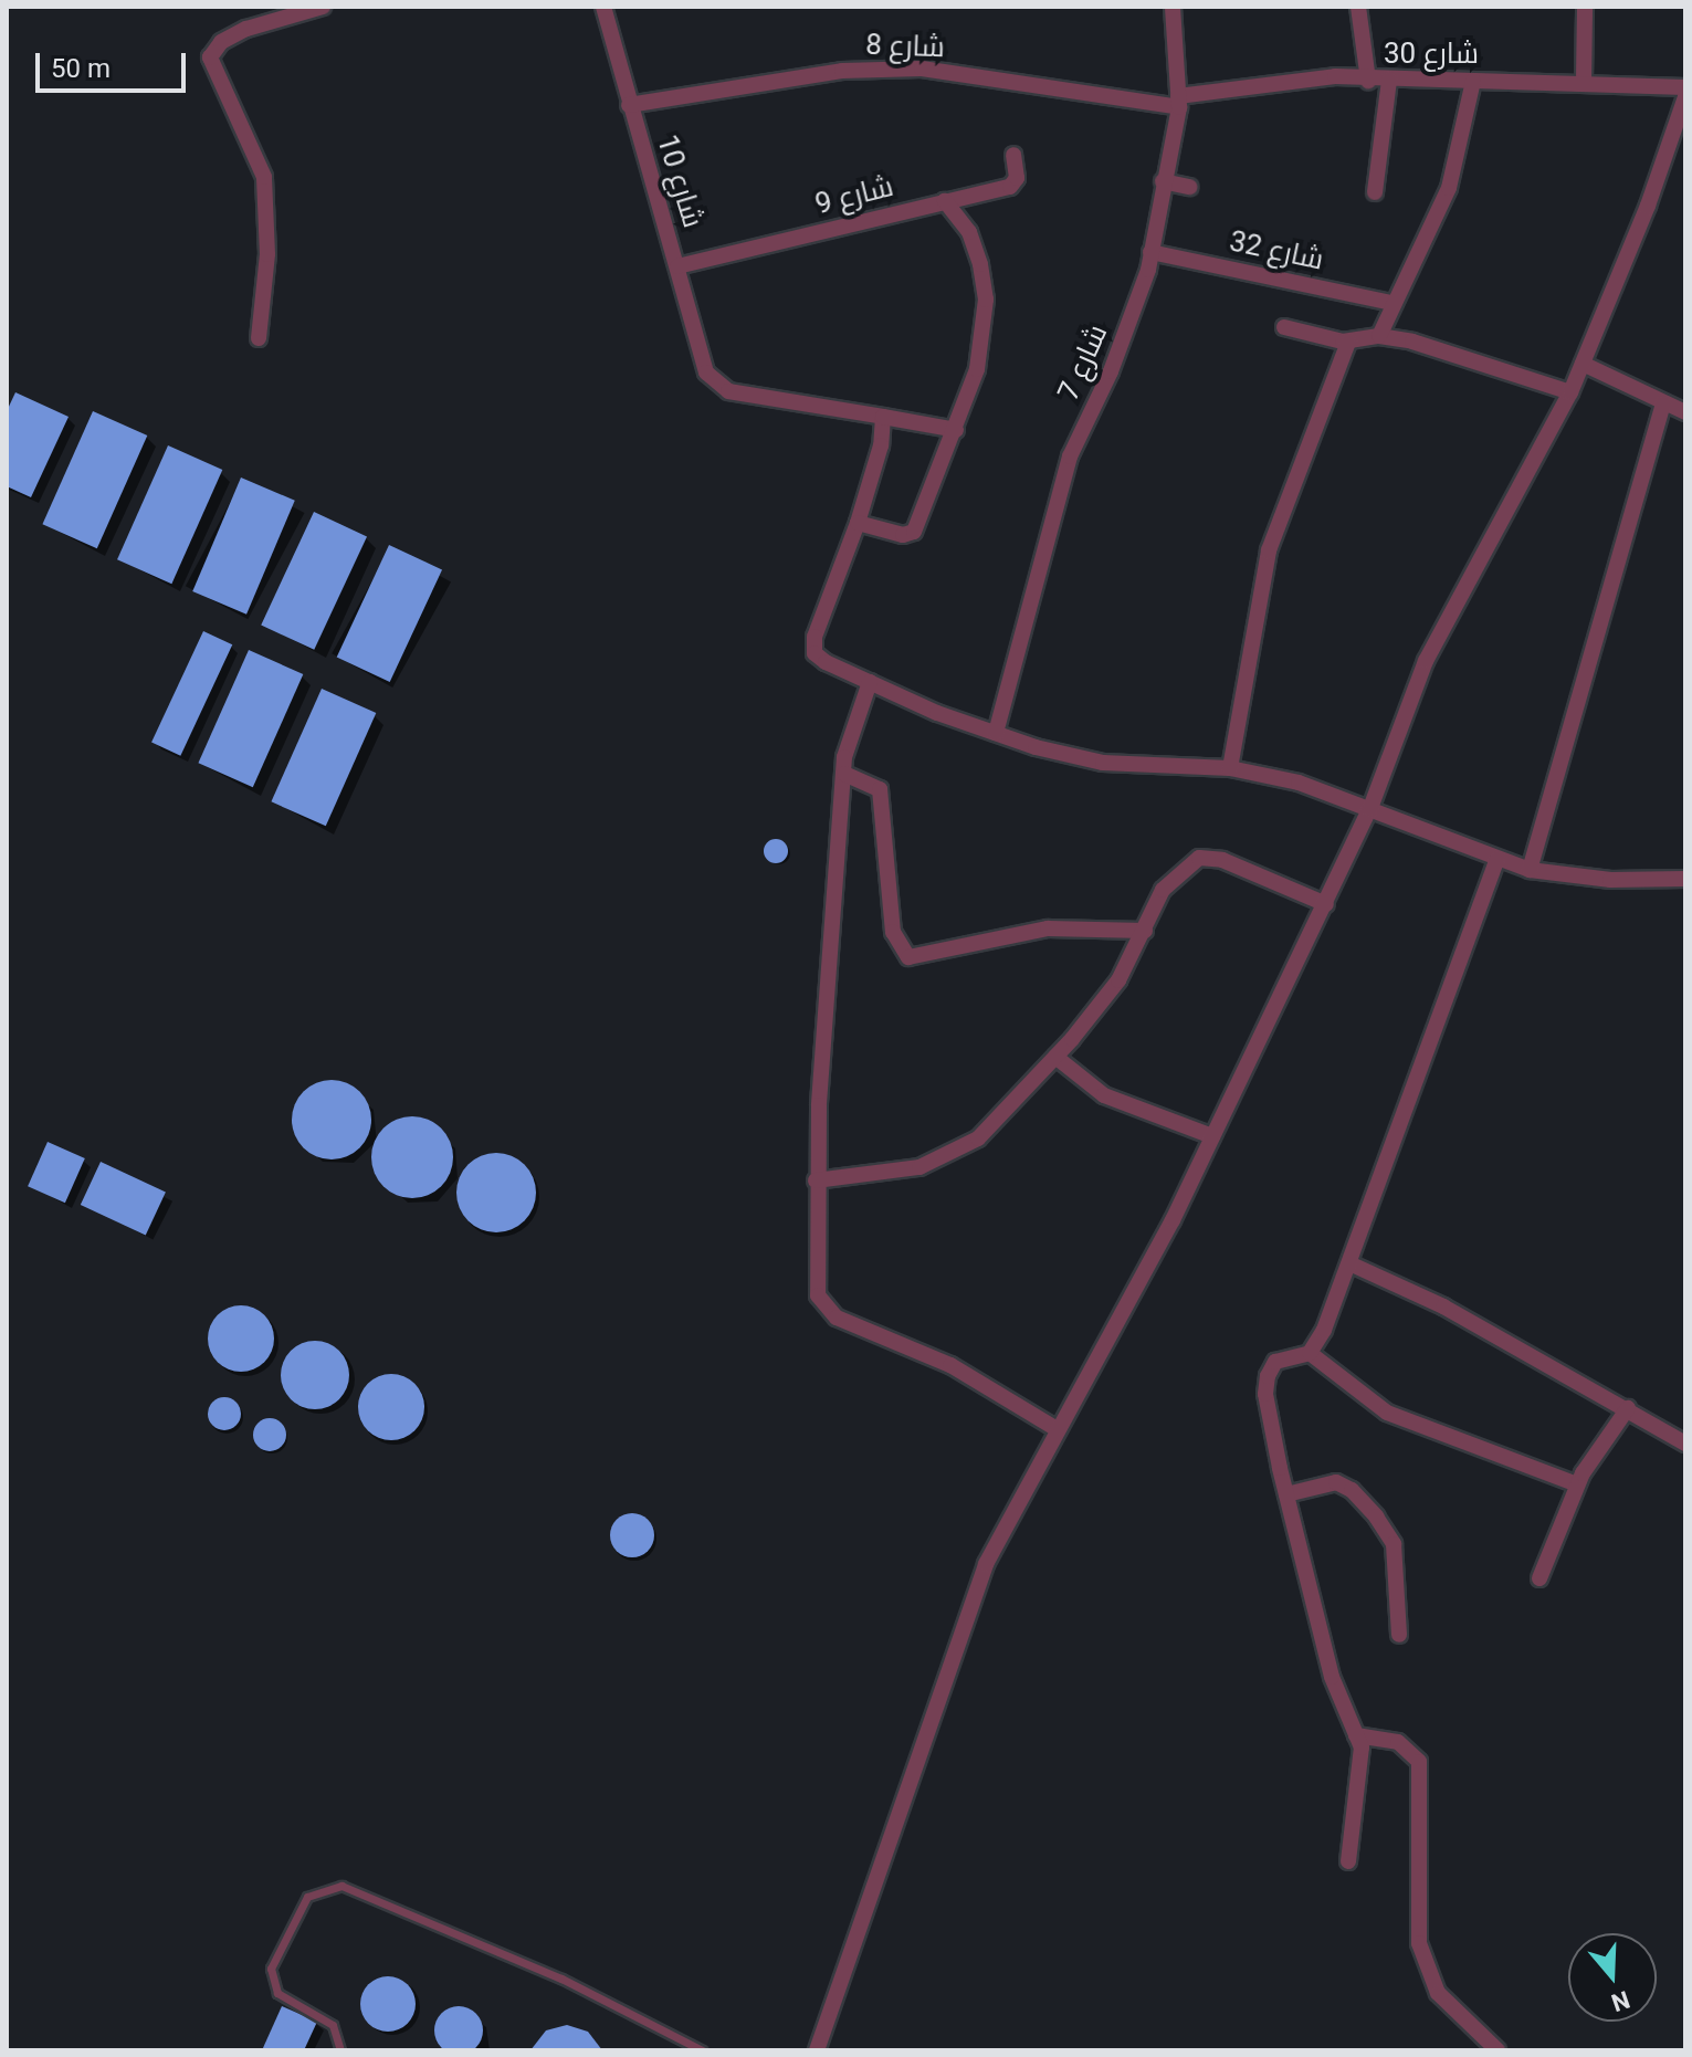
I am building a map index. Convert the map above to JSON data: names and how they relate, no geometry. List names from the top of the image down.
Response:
{
  "streets": {
    "street": [
      "شارع 8",
      "شارع 30",
      "شارع 10",
      "شارع 9",
      "شارع 32",
      "شارع 7"
    ]
  },
  "crossings": [
    ["شارع 8", "شارع 30"],
    ["شارع 8", "شارع 10"],
    ["شارع 8", "شارع 7"],
    ["شارع 30", "شارع 7"],
    ["شارع 10", "شارع 9"],
    ["شارع 32", "شارع 7"]
  ],
  "scale_bar": "50 m",
  "north": "bottom"
}
